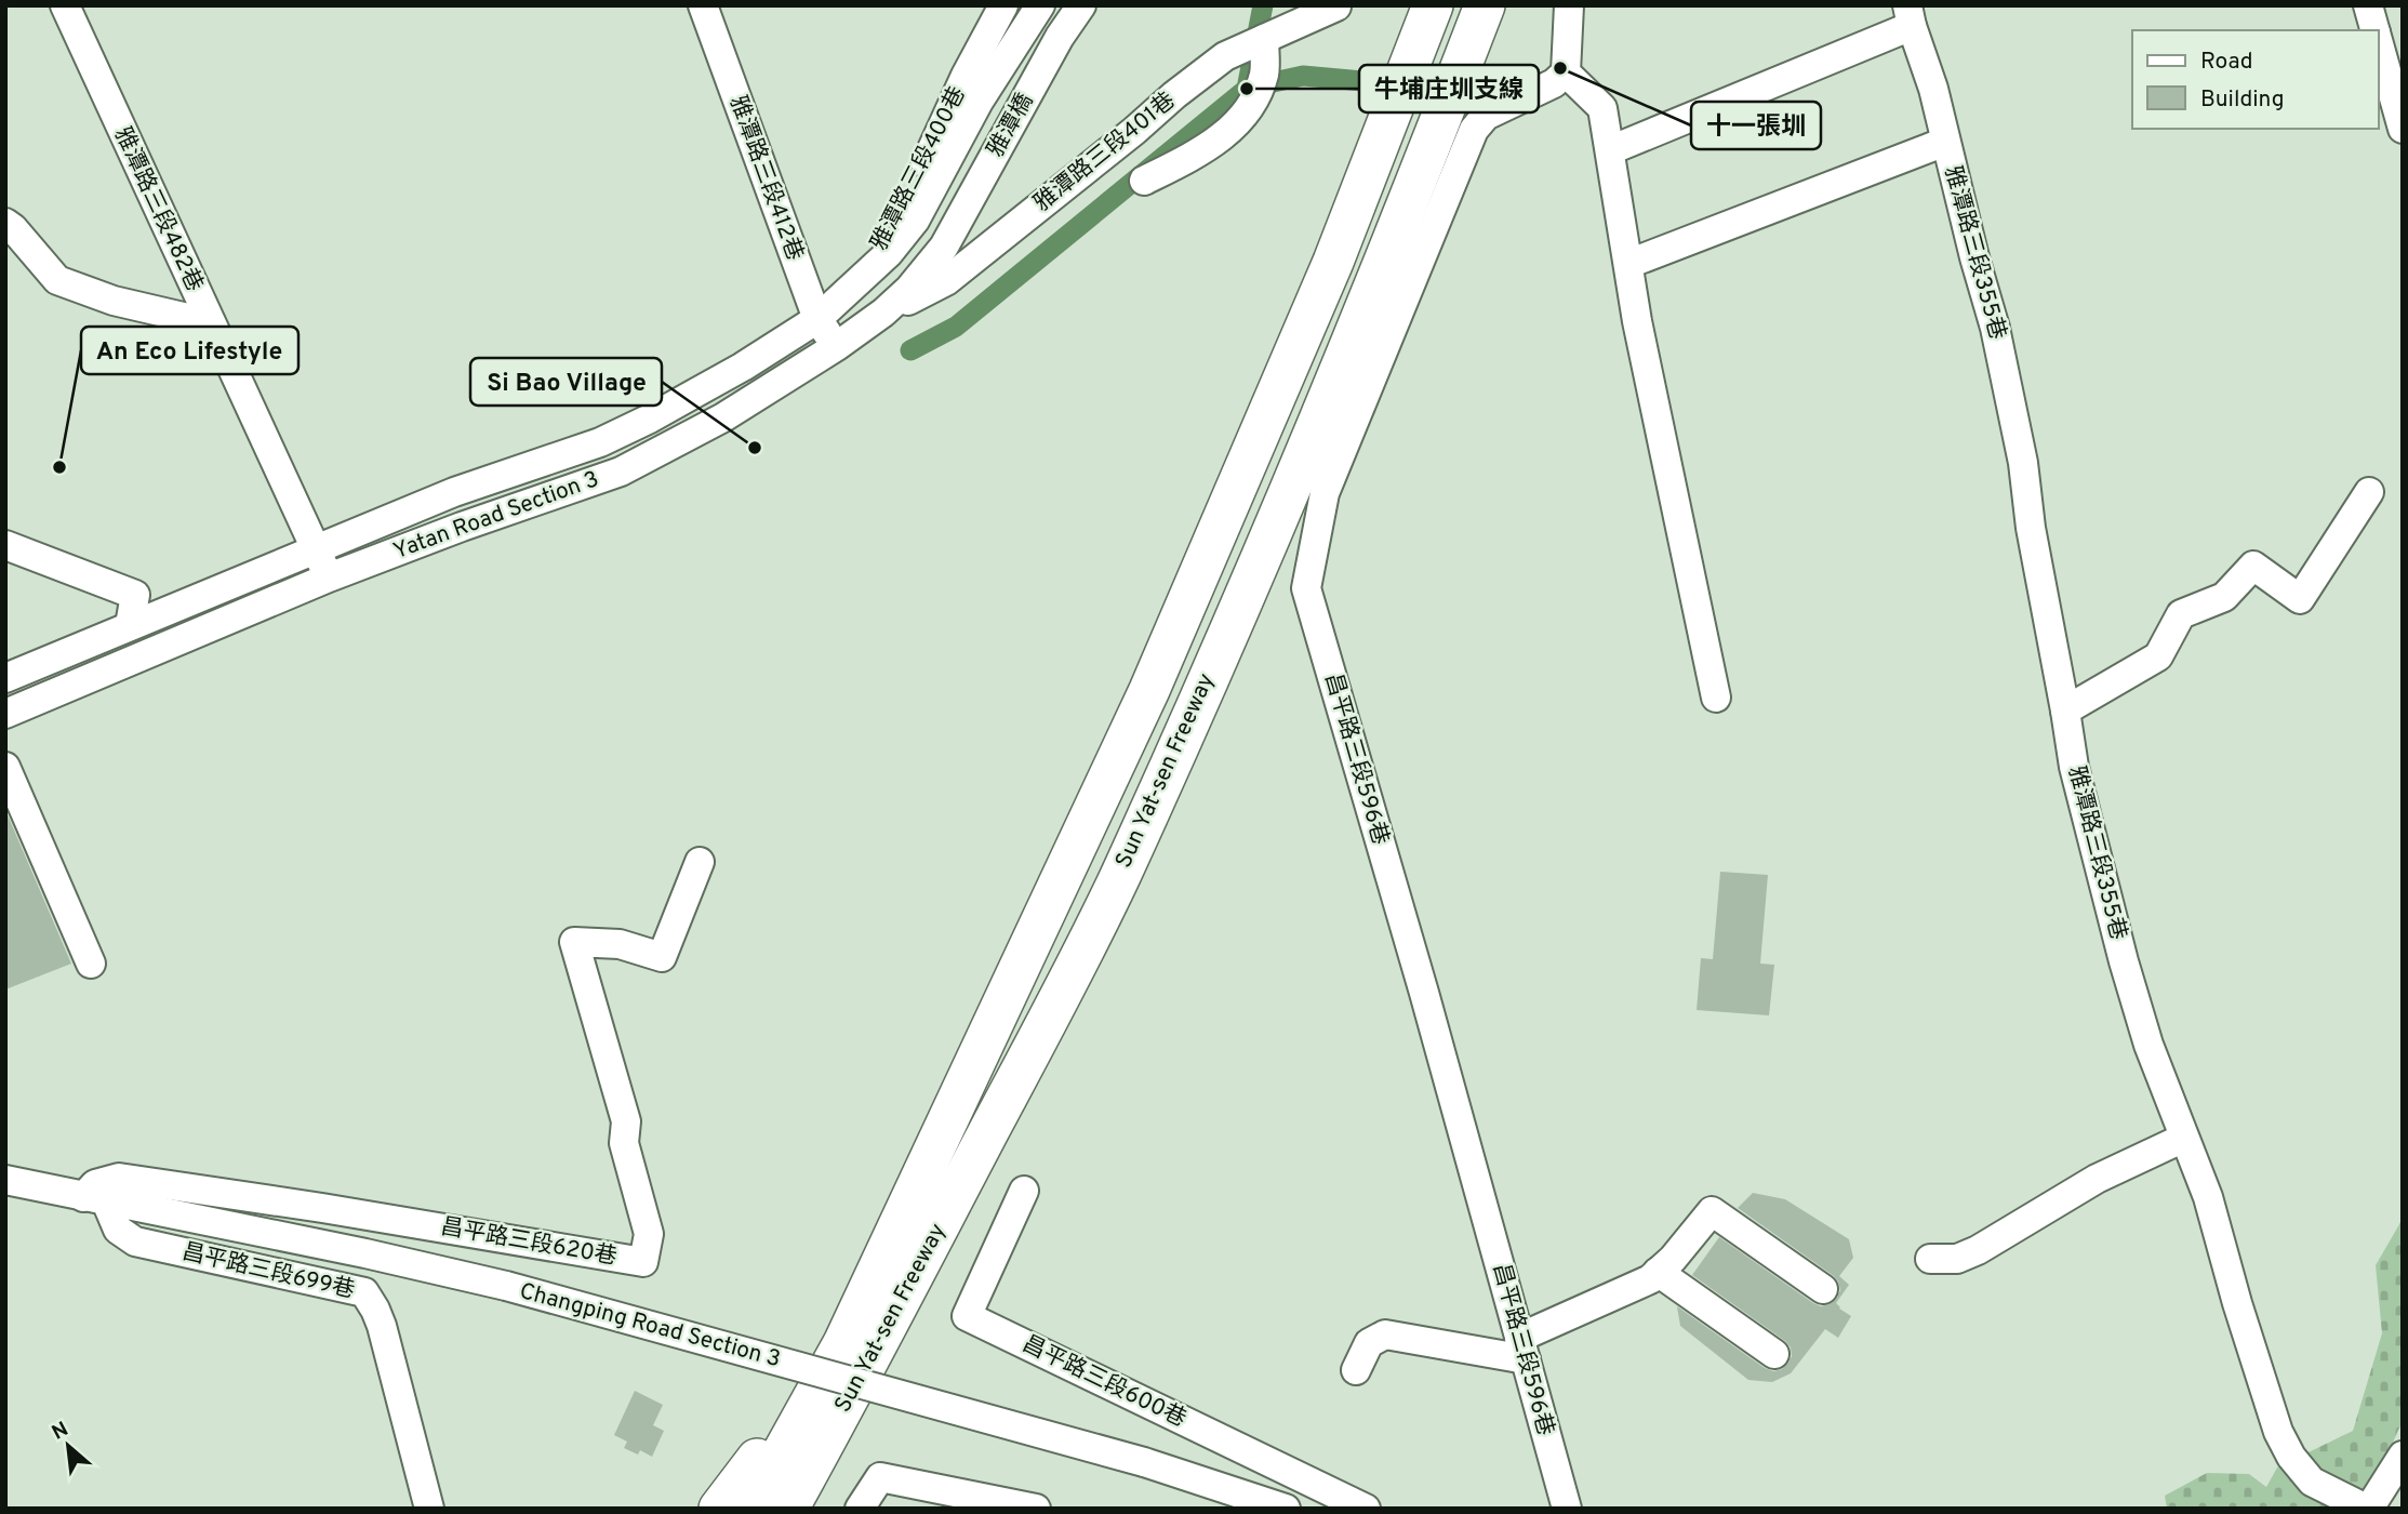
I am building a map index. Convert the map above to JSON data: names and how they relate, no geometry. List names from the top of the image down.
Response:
{
  "streets": {
    "highway": ["Sun Yat-sen Freeway"],
    "street": [
      "雅潭橋",
      "雅潭路三段401巷",
      "雅潭路三段400巷",
      "雅潭路三段412巷",
      "雅潭路三段482巷",
      "雅潭路三段355巷",
      "Yatan Road Section 3",
      "昌平路三段596巷",
      "昌平路三段620巷",
      "昌平路三段699巷",
      "Changping Road Section 3",
      "昌平路三段600巷"
    ]
  },
  "crossings": [
    ["雅潭橋", "Yatan Road Section 3"],
    ["雅潭路三段401巷", "Yatan Road Section 3"],
    ["雅潭路三段400巷", "雅潭路三段412巷"],
    ["雅潭路三段400巷", "Yatan Road Section 3"],
    ["雅潭路三段412巷", "Yatan Road Section 3"],
    ["雅潭路三段482巷", "Yatan Road Section 3"],
    ["昌平路三段620巷", "昌平路三段699巷"],
    ["昌平路三段620巷", "Changping Road Section 3"],
    ["昌平路三段699巷", "Changping Road Section 3"]
  ],
  "places": [
    "十一張圳",
    "牛埔庄圳支線",
    "Si Bao Village",
    "An Eco Lifestyle"
  ],
  "legend": ["Road", "Building"],
  "north": "top left"
}
